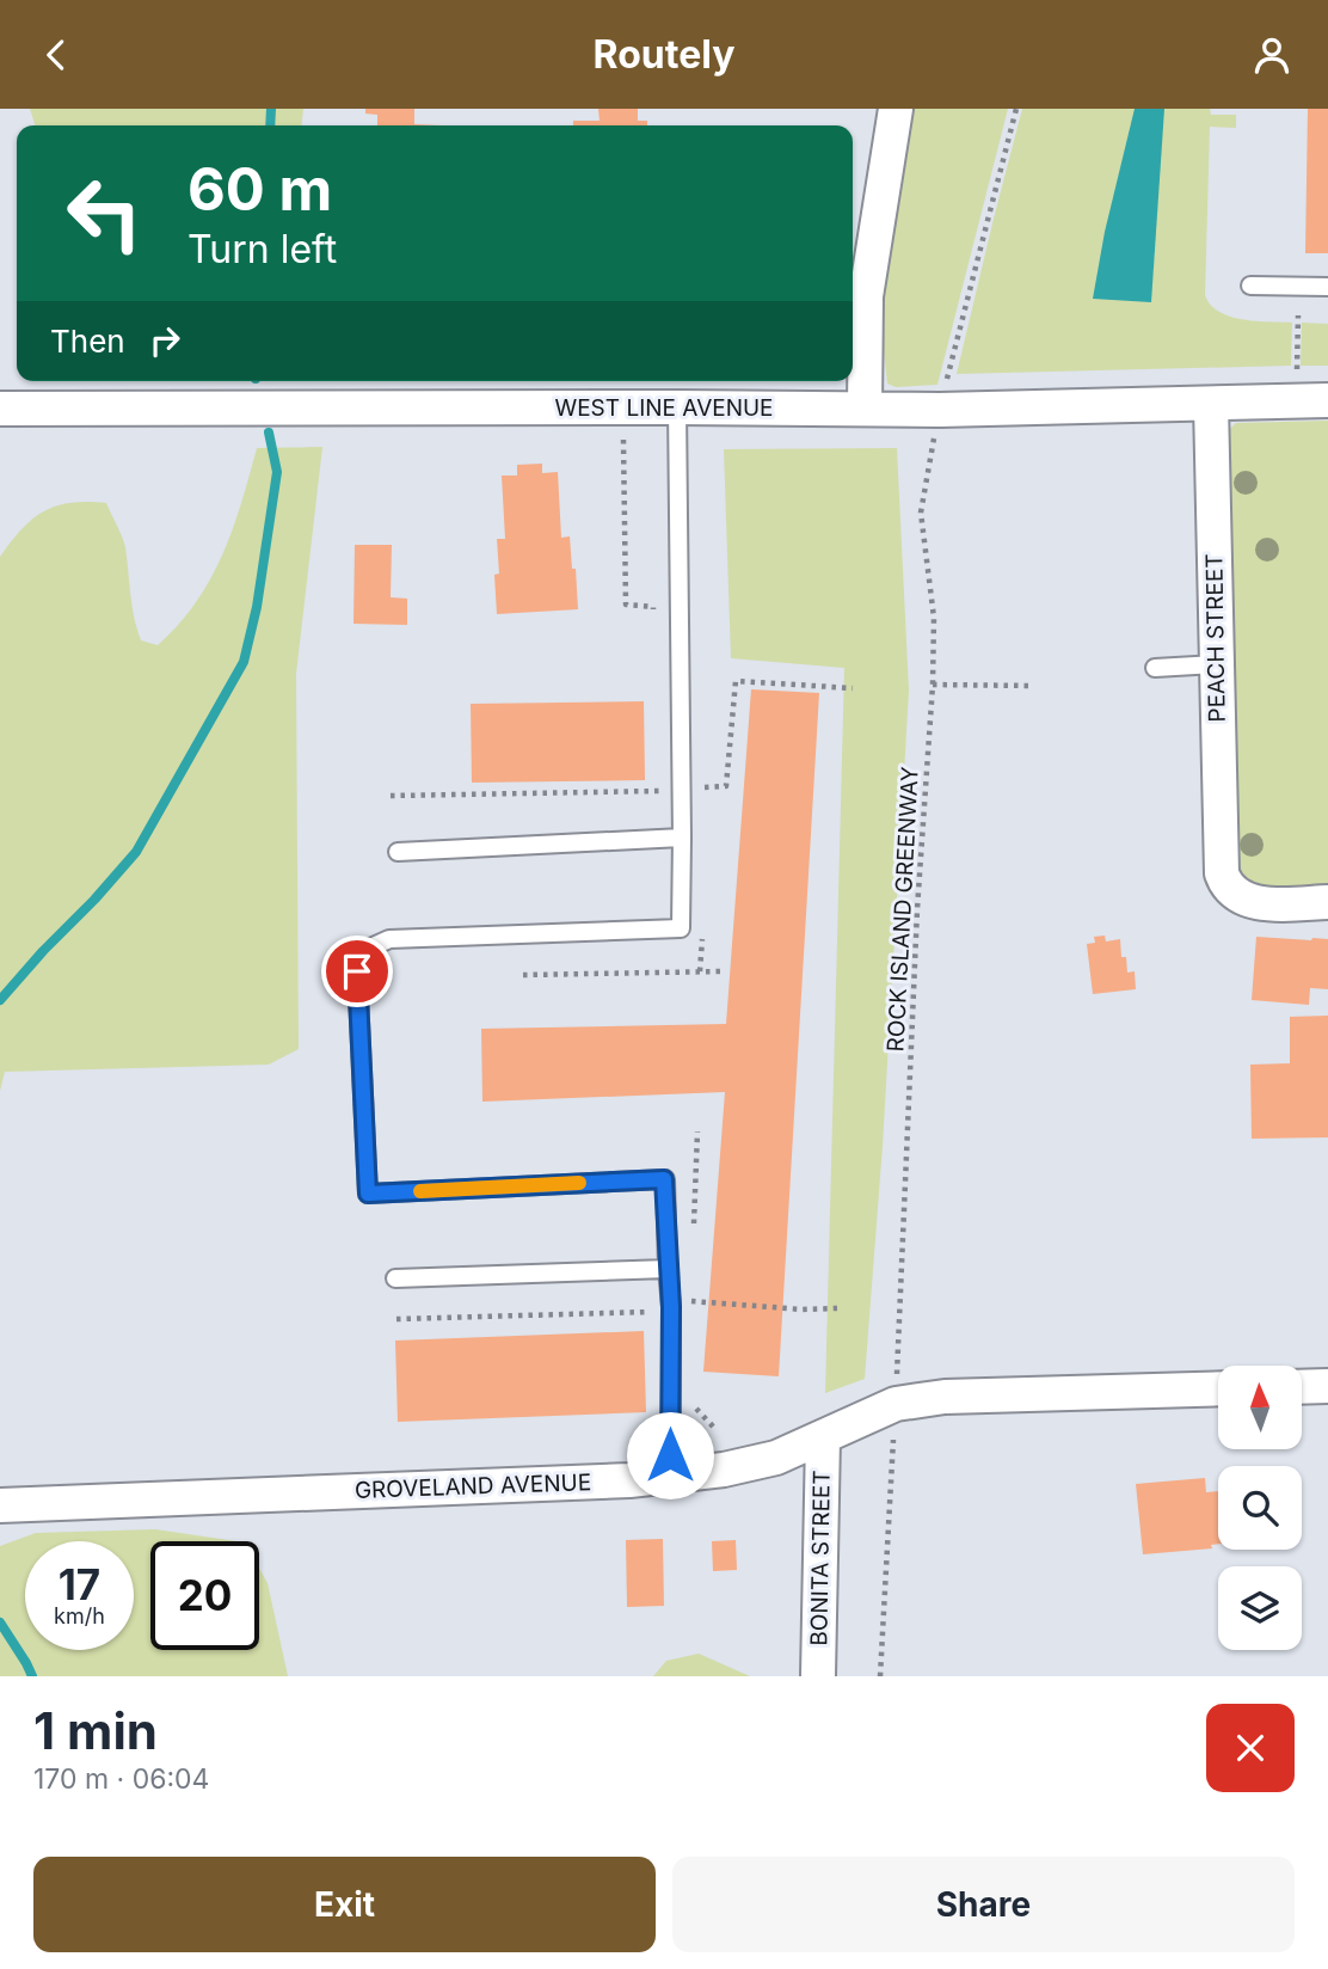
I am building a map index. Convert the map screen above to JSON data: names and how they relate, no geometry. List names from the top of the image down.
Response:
{
  "streets": {
    "street": [
      "WEST LINE AVENUE",
      "PEACH STREET",
      "GROVELAND AVENUE",
      "BONITA STREET"
    ],
    "path": ["ROCK ISLAND GREENWAY"]
  },
  "crossings": [
    ["WEST LINE AVENUE", "PEACH STREET"],
    ["GROVELAND AVENUE", "BONITA STREET"]
  ],
  "north": "top",
  "page": {
    "header": "Routely",
    "turn": ["60 m", "Turn left"],
    "then": "Then",
    "speed": "17 km/h",
    "limit": "20",
    "heading": ["1 min", "170 m · 06:04"],
    "buttons": ["Exit", "Share"]
  }
}
